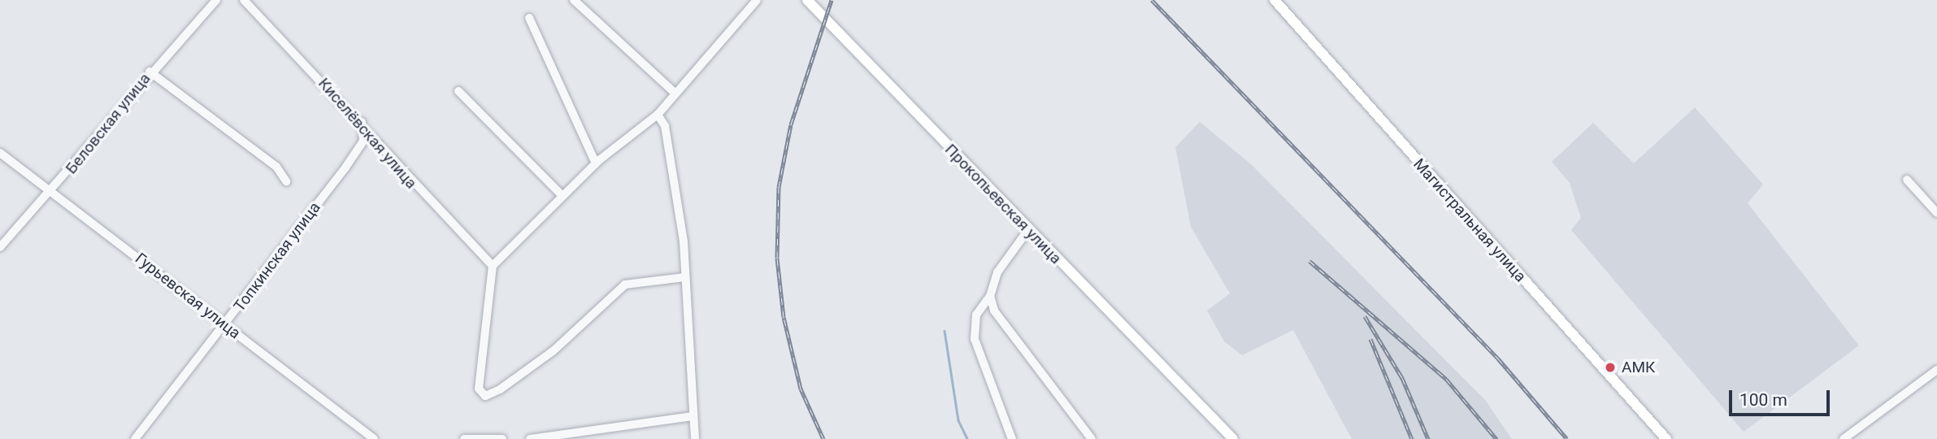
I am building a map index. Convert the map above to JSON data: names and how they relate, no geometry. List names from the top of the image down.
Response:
{
  "streets": {
    "main road": ["Прокопьевская улица", "Магистральная улица"],
    "street": [
      "Беловская улица",
      "Киселёвская улица",
      "Топкинская улица",
      "Гурьевская улица"
    ]
  },
  "crossings": [
    ["Беловская улица", "Гурьевская улица"],
    ["Киселёвская улица", "Топкинская улица"],
    ["Топкинская улица", "Гурьевская улица"]
  ],
  "places": ["АМК"],
  "scale_bar": "100 m"
}
